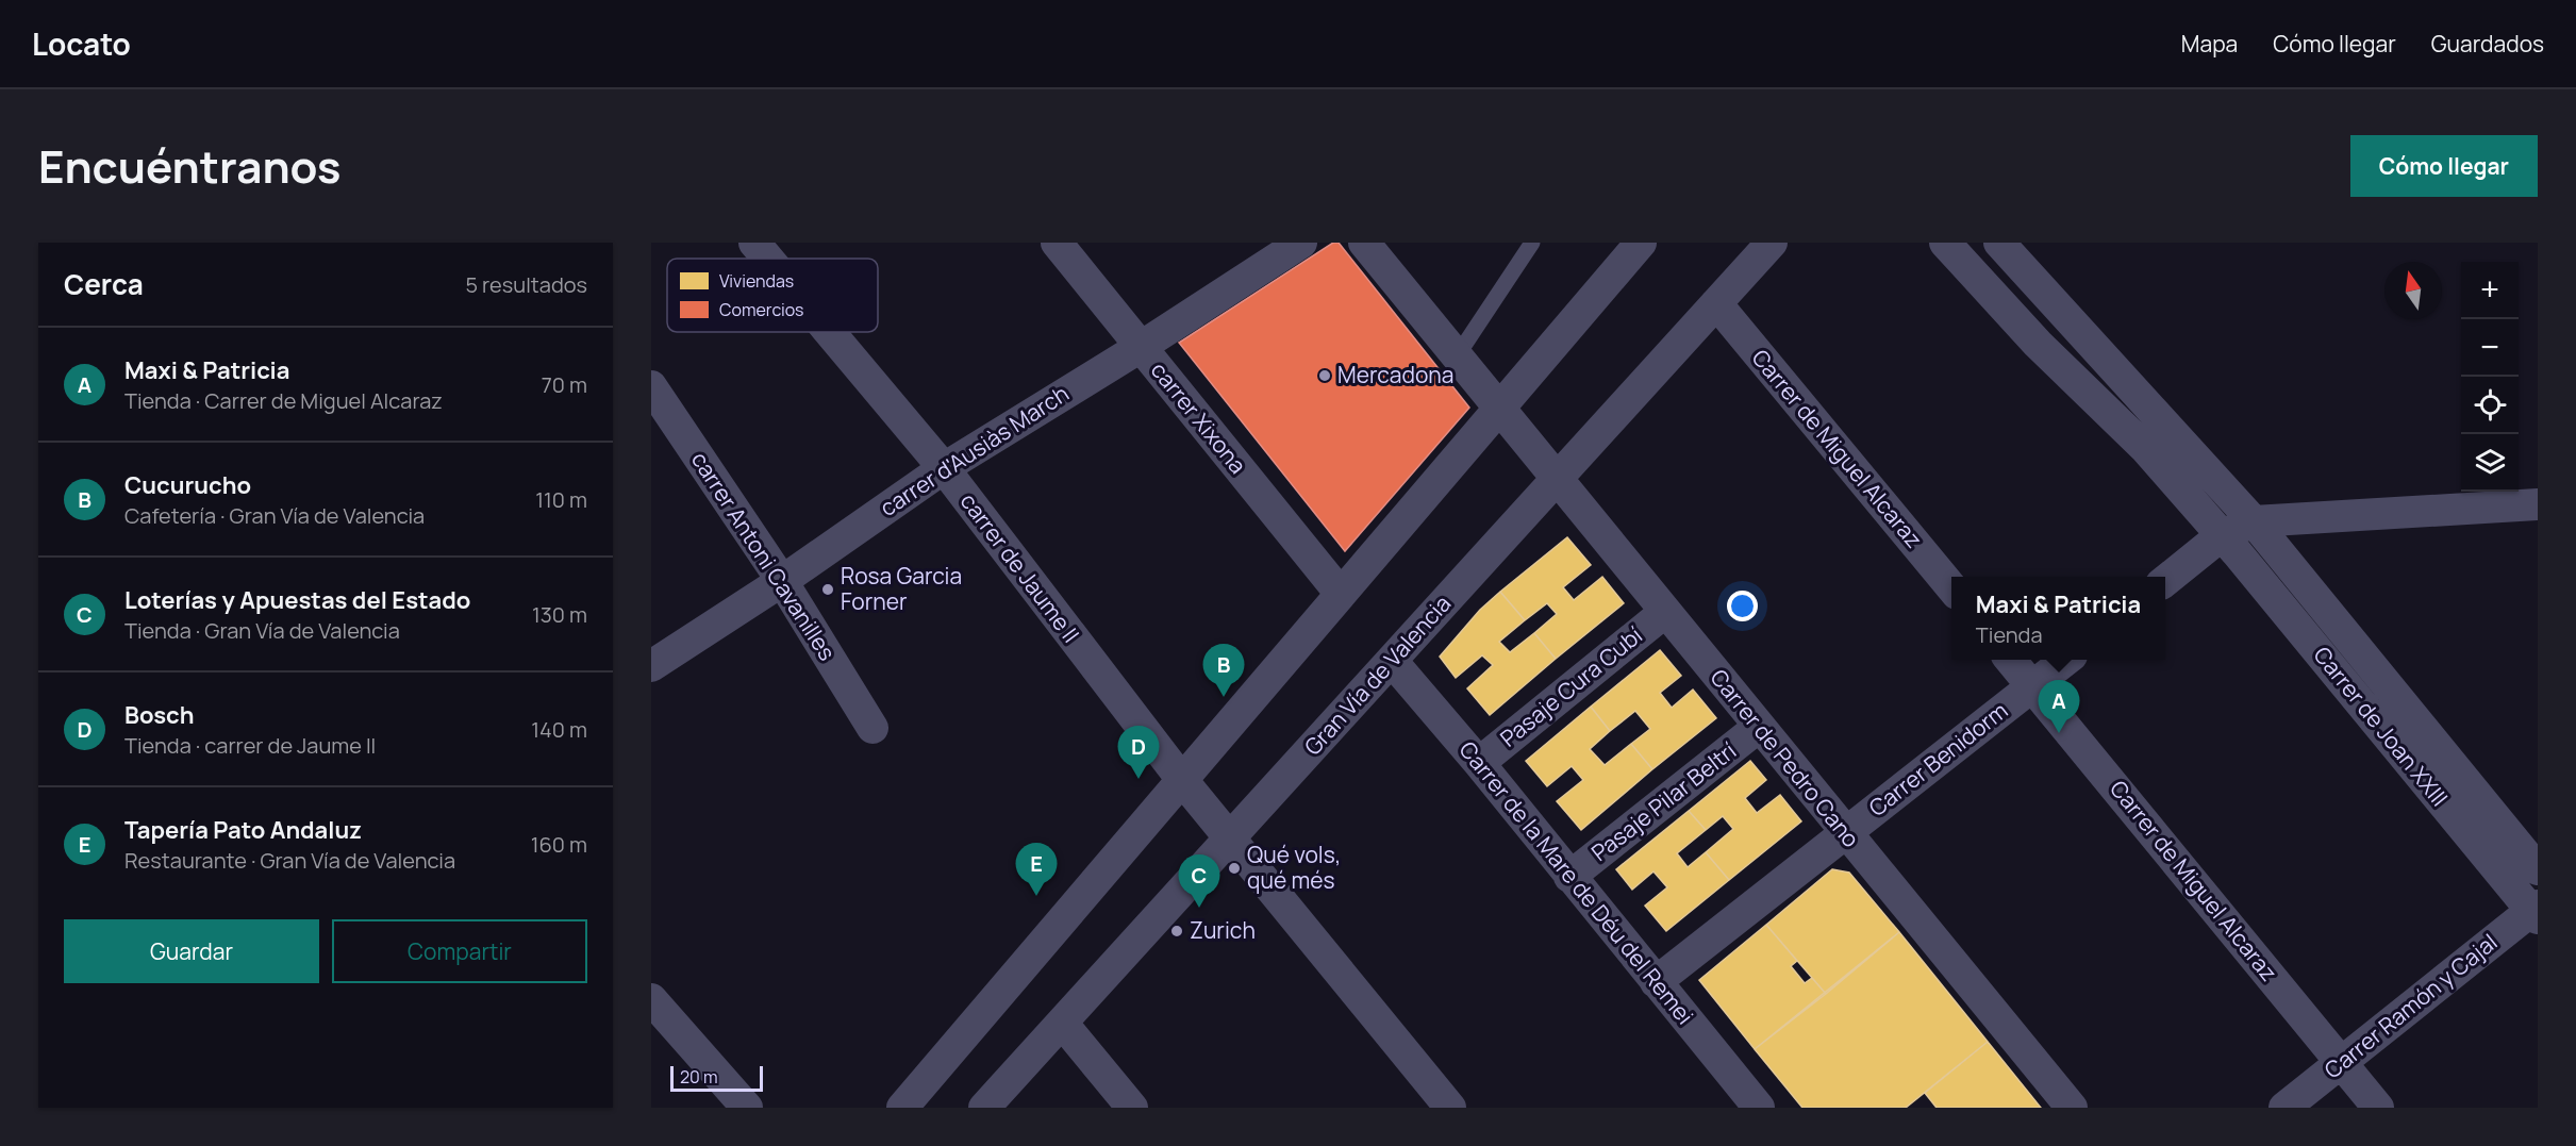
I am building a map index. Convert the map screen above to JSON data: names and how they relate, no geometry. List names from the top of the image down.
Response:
{
  "streets": {
    "street": [
      "carrer Xixona",
      "Carrer de Miguel Alcaraz",
      "carrer d'Ausiàs March",
      "carrer Antoni Cavanilles",
      "carrer de Jaume II",
      "Gran Vía de Valencia",
      "Pasaje Cura Cubí",
      "Carrer de Joan XXIII",
      "Carrer de Pedro Cano",
      "Carrer Benidorm",
      "Pasaje Pilar Beltrí",
      "Carrer de la Mare de Déu del Remei",
      "Carrer Ramón y Cajal"
    ]
  },
  "crossings": [
    ["carrer Xixona", "carrer d'Ausiàs March"],
    ["Carrer de Miguel Alcaraz", "Gran Vía de Valencia"],
    ["Carrer de Miguel Alcaraz", "Carrer Benidorm"],
    ["Carrer de Miguel Alcaraz", "Carrer Ramón y Cajal"],
    ["carrer d'Ausiàs March", "carrer Antoni Cavanilles"],
    ["carrer d'Ausiàs March", "carrer de Jaume II"],
    ["carrer de Jaume II", "Gran Vía de Valencia"],
    ["Gran Vía de Valencia", "Carrer de Pedro Cano"],
    ["Gran Vía de Valencia", "Carrer de la Mare de Déu del Remei"],
    ["Pasaje Cura Cubí", "Carrer de Pedro Cano"],
    ["Pasaje Cura Cubí", "Carrer de la Mare de Déu del Remei"],
    ["Carrer de Joan XXIII", "Carrer Ramón y Cajal"],
    ["Carrer de Pedro Cano", "Carrer Benidorm"],
    ["Carrer de Pedro Cano", "Pasaje Pilar Beltrí"],
    ["Carrer Benidorm", "Carrer de la Mare de Déu del Remei"],
    ["Pasaje Pilar Beltrí", "Carrer de la Mare de Déu del Remei"]
  ],
  "places": [
    "Mercadona",
    "Rosa Garcia Forner",
    "Qué vols, qué més",
    "Zurich"
  ],
  "legend": ["Viviendas", "Comercios"],
  "scale_bar": "20 m",
  "north": "top",
  "page": {
    "header": "Locato",
    "nav": ["Mapa", "Cómo llegar", "Guardados"],
    "title": "Encuéntranos",
    "buttons": [
      "Cómo llegar",
      ["Guardar", "Compartir"]
    ],
    "heading": ["Cerca", "5 resultados"],
    "map_buttons": ["+", "−"],
    "list": [
      {
        "mark": "A",
        "name": "Maxi & Patricia",
        "note": "Tienda · Carrer de Miguel Alcaraz",
        "value": "70 m"
      },
      {
        "mark": "B",
        "name": "Cucurucho",
        "note": "Cafetería · Gran Vía de Valencia",
        "value": "110 m"
      },
      {
        "mark": "C",
        "name": "Loterías y Apuestas del Estado",
        "note": "Tienda · Gran Vía de Valencia",
        "value": "130 m"
      },
      {
        "mark": "D",
        "name": "Bosch",
        "note": "Tienda · carrer de Jaume II",
        "value": "140 m"
      },
      {
        "mark": "E",
        "name": "Tapería Pato Andaluz",
        "note": "Restaurante · Gran Vía de Valencia",
        "value": "160 m"
      }
    ],
    "popup": ["Maxi & Patricia", "Tienda"],
    "pins": [
      "B",
      "A",
      "D",
      "E",
      "C"
    ],
    "scale": "20 m"
  }
}
